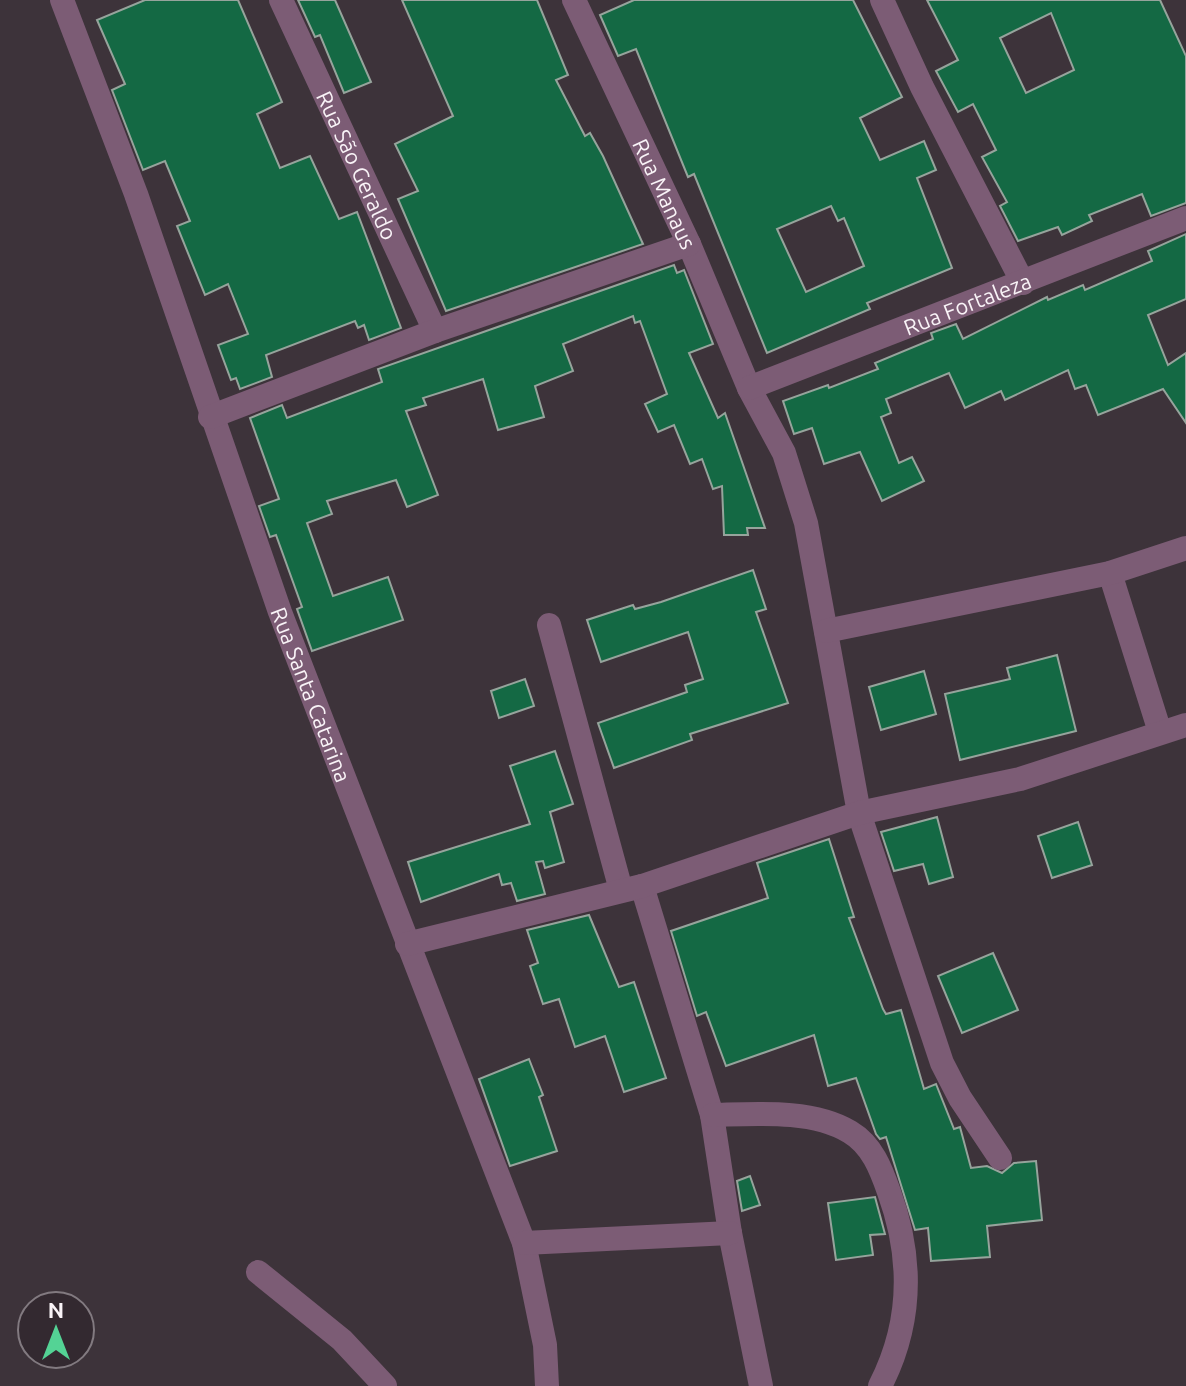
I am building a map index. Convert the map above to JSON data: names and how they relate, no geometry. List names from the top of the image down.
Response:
{
  "streets": {
    "street": [
      "Rua São Geraldo",
      "Rua Manaus",
      "Rua Fortaleza",
      "Rua Santa Catarina"
    ]
  },
  "crossings": [
    ["Rua Manaus", "Rua Fortaleza"]
  ],
  "north": "top"
}
